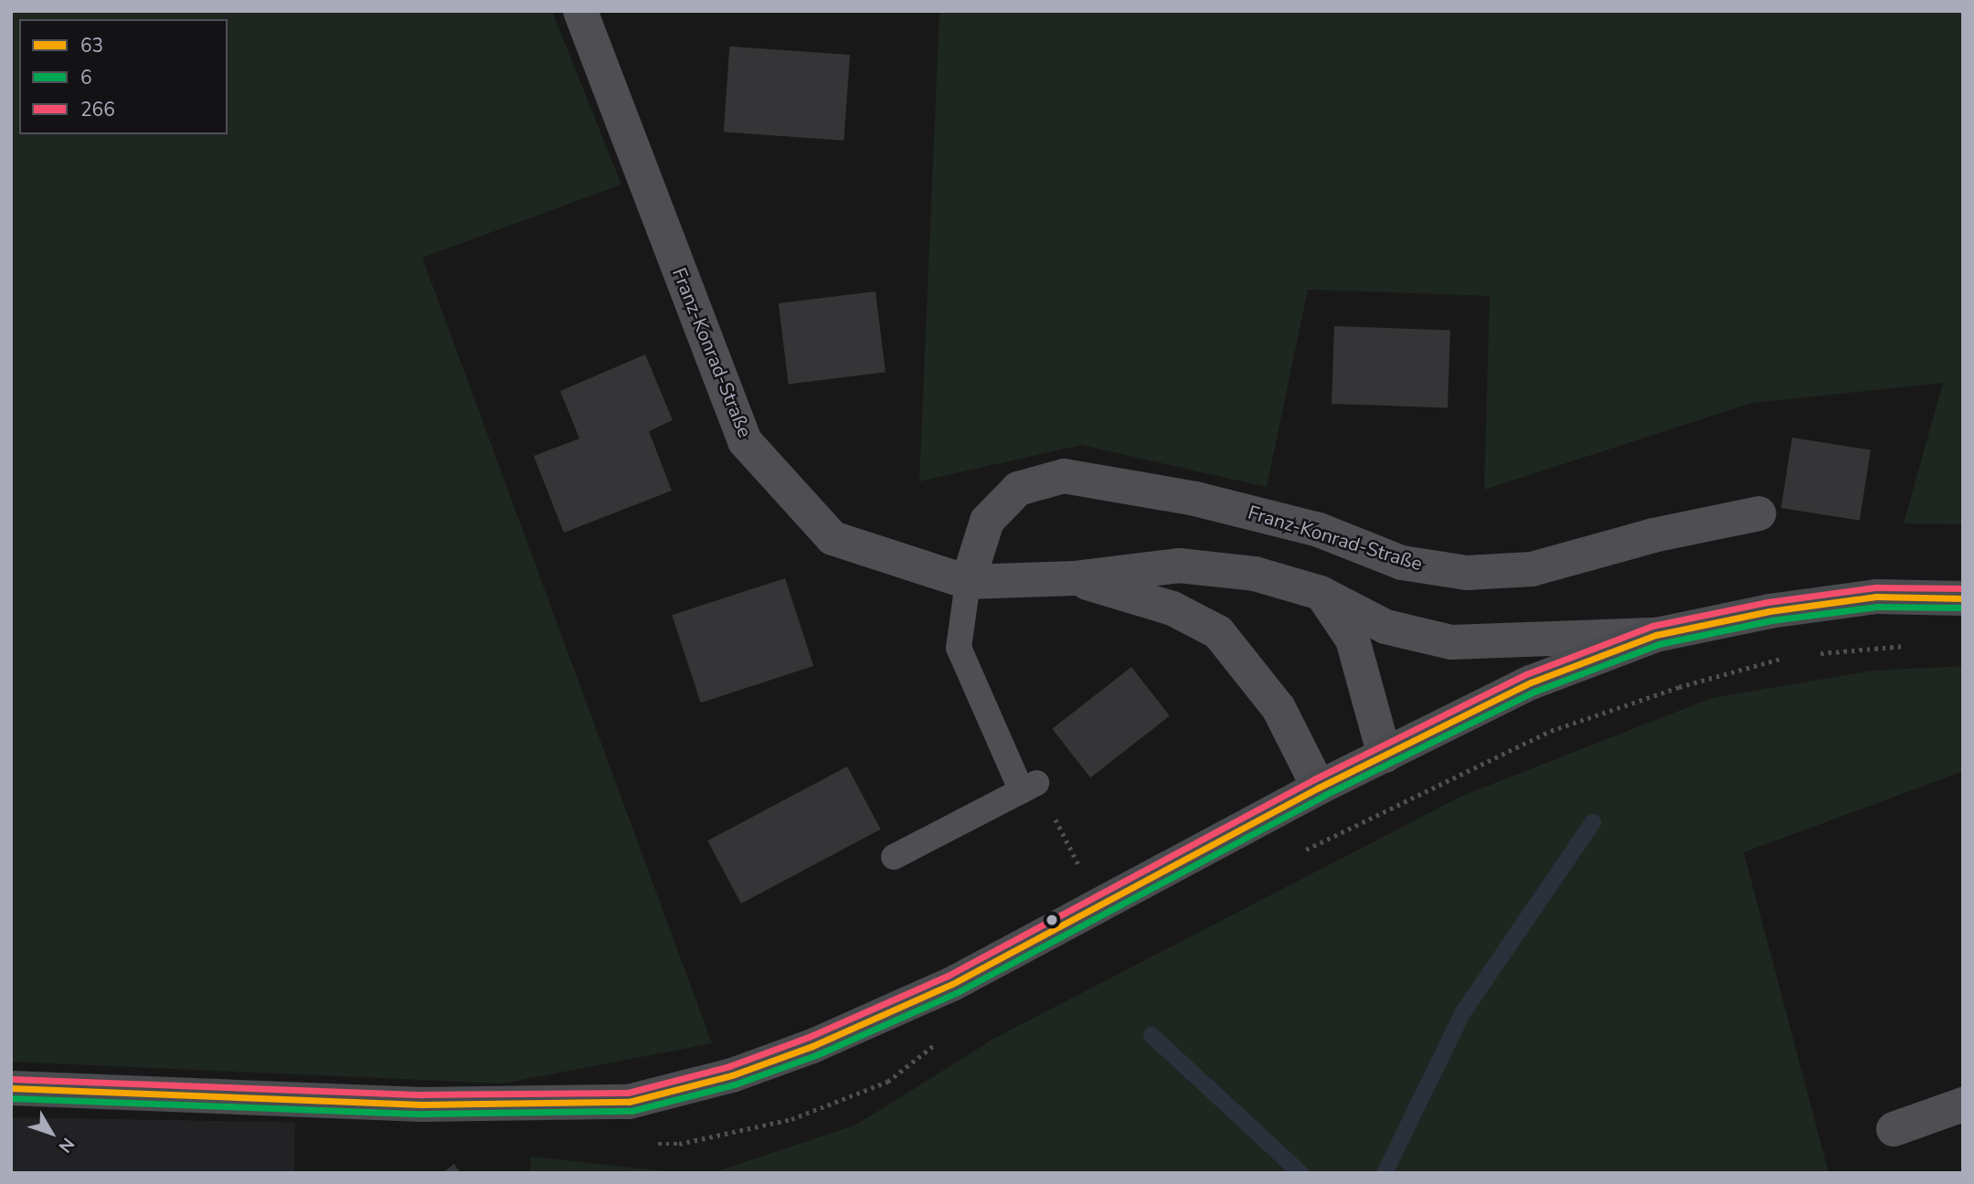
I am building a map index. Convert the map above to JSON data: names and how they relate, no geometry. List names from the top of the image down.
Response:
{
  "streets": {
    "street": ["Franz-Konrad-Straße"]
  },
  "lines": ["transit line 266", "transit line 63", "transit line 6"],
  "legend": ["63", "6", "266"],
  "north": "bottom right"
}
